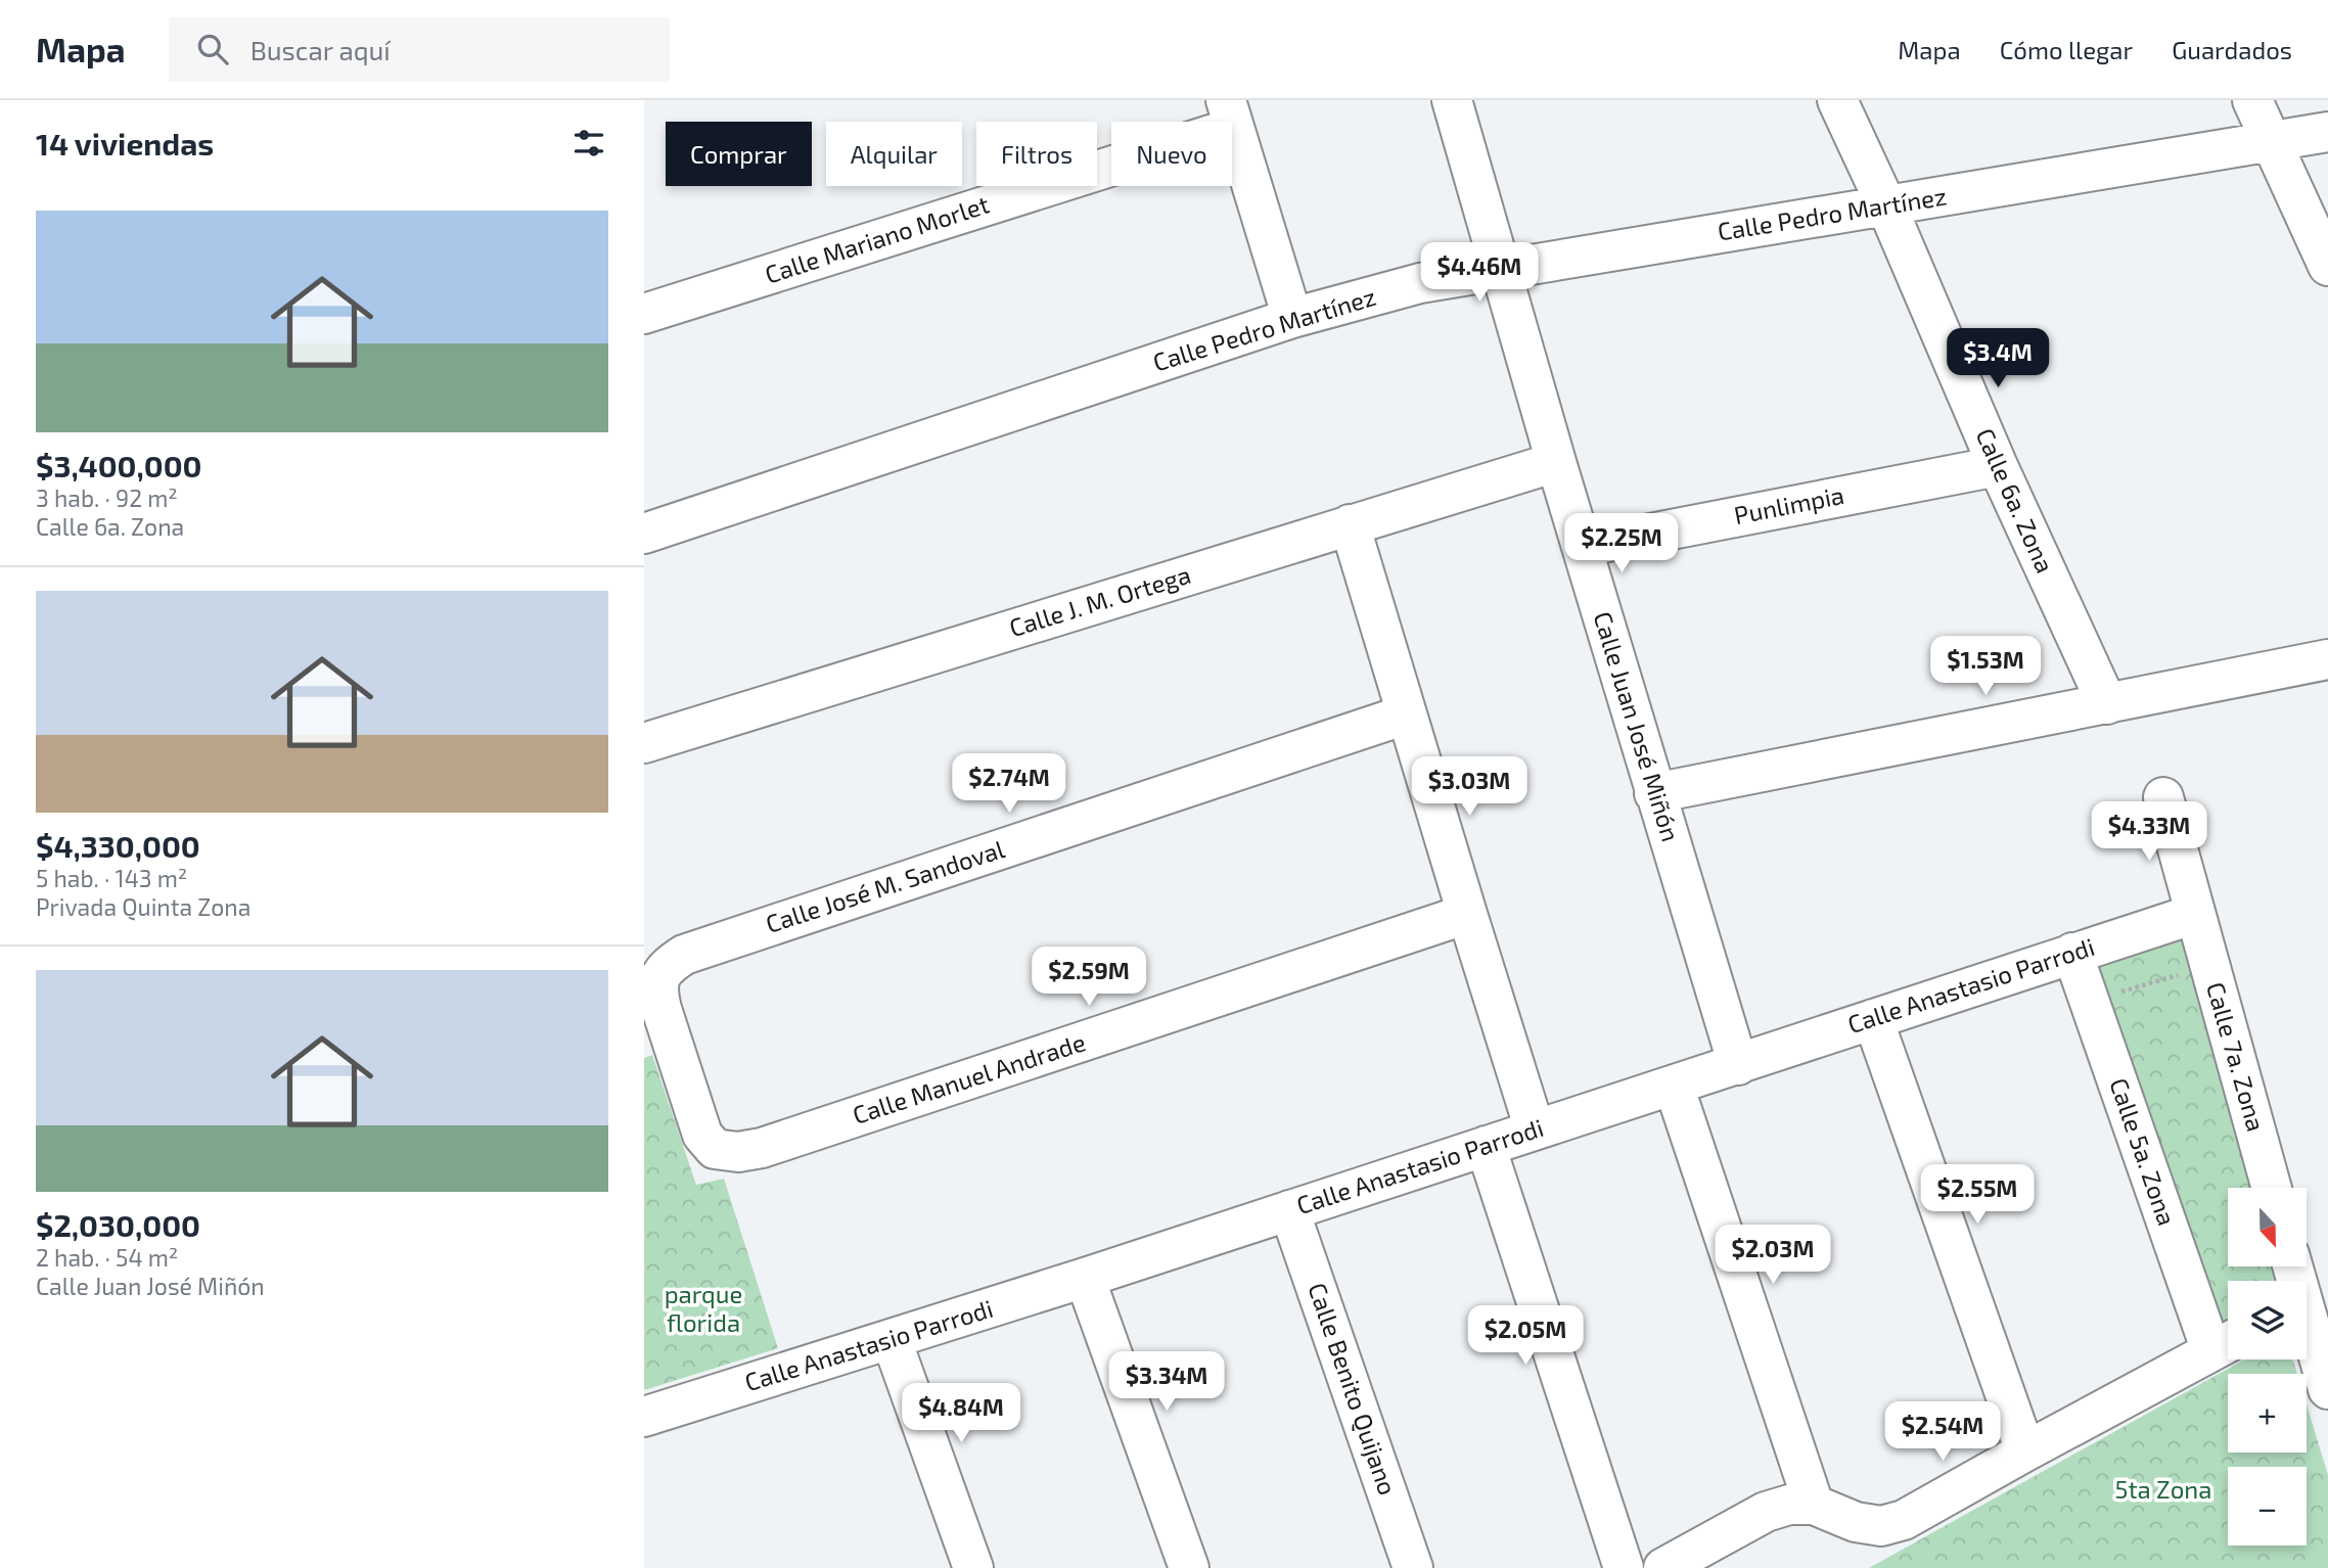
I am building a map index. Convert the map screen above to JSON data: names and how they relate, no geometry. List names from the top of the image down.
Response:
{
  "streets": {
    "street": [
      "Calle Pedro Martínez",
      "Calle Mariano Morlet",
      "Calle 6a. Zona",
      "Punlimpia",
      "Calle J. M. Ortega",
      "Calle Juan José Miñón",
      "Calle José M. Sandoval",
      "Calle Anastasio Parrodi",
      "Calle 7a. Zona",
      "Calle Manuel Andrade",
      "Calle 5a. Zona",
      "Calle Benito Quijano"
    ]
  },
  "crossings": [
    ["Calle Pedro Martínez", "Calle 6a. Zona"],
    ["Calle Pedro Martínez", "Calle Juan José Miñón"],
    ["Calle 6a. Zona", "Punlimpia"],
    ["Punlimpia", "Calle Juan José Miñón"],
    ["Calle J. M. Ortega", "Calle Juan José Miñón"],
    ["Calle Juan José Miñón", "Calle Anastasio Parrodi"],
    ["Calle José M. Sandoval", "Calle Manuel Andrade"],
    ["Calle Anastasio Parrodi", "Calle 7a. Zona"],
    ["Calle Anastasio Parrodi", "Calle 5a. Zona"],
    ["Calle Anastasio Parrodi", "Calle Benito Quijano"]
  ],
  "parks": ["parque florida", "5ta Zona"],
  "north": "bottom",
  "page": {
    "header": "Mapa",
    "search": "Buscar aquí",
    "nav": ["Mapa", "Cómo llegar", "Guardados"],
    "heading": "14 viviendas",
    "chip": [
      "Comprar",
      "Alquilar",
      "Filtros",
      "Nuevo"
    ],
    "list": [
      {
        "name": "$3,400,000",
        "note": "3 hab. · 92 m² · Calle 6a. Zona"
      },
      {
        "name": "$4,330,000",
        "note": "5 hab. · 143 m² · Privada Quinta Zona"
      },
      {
        "name": "$2,030,000",
        "note": "2 hab. · 54 m² · Calle Juan José Miñón"
      }
    ],
    "price": [
      "$4.46M",
      "$3.4M",
      "$2.25M",
      "$1.53M",
      "$2.74M",
      "$3.03M",
      "$4.33M",
      "$2.59M",
      "$2.55M",
      "$2.03M",
      "$2.05M",
      "$3.34M",
      "$4.84M",
      "$2.54M"
    ],
    "map_buttons": ["+", "−"]
  }
}
